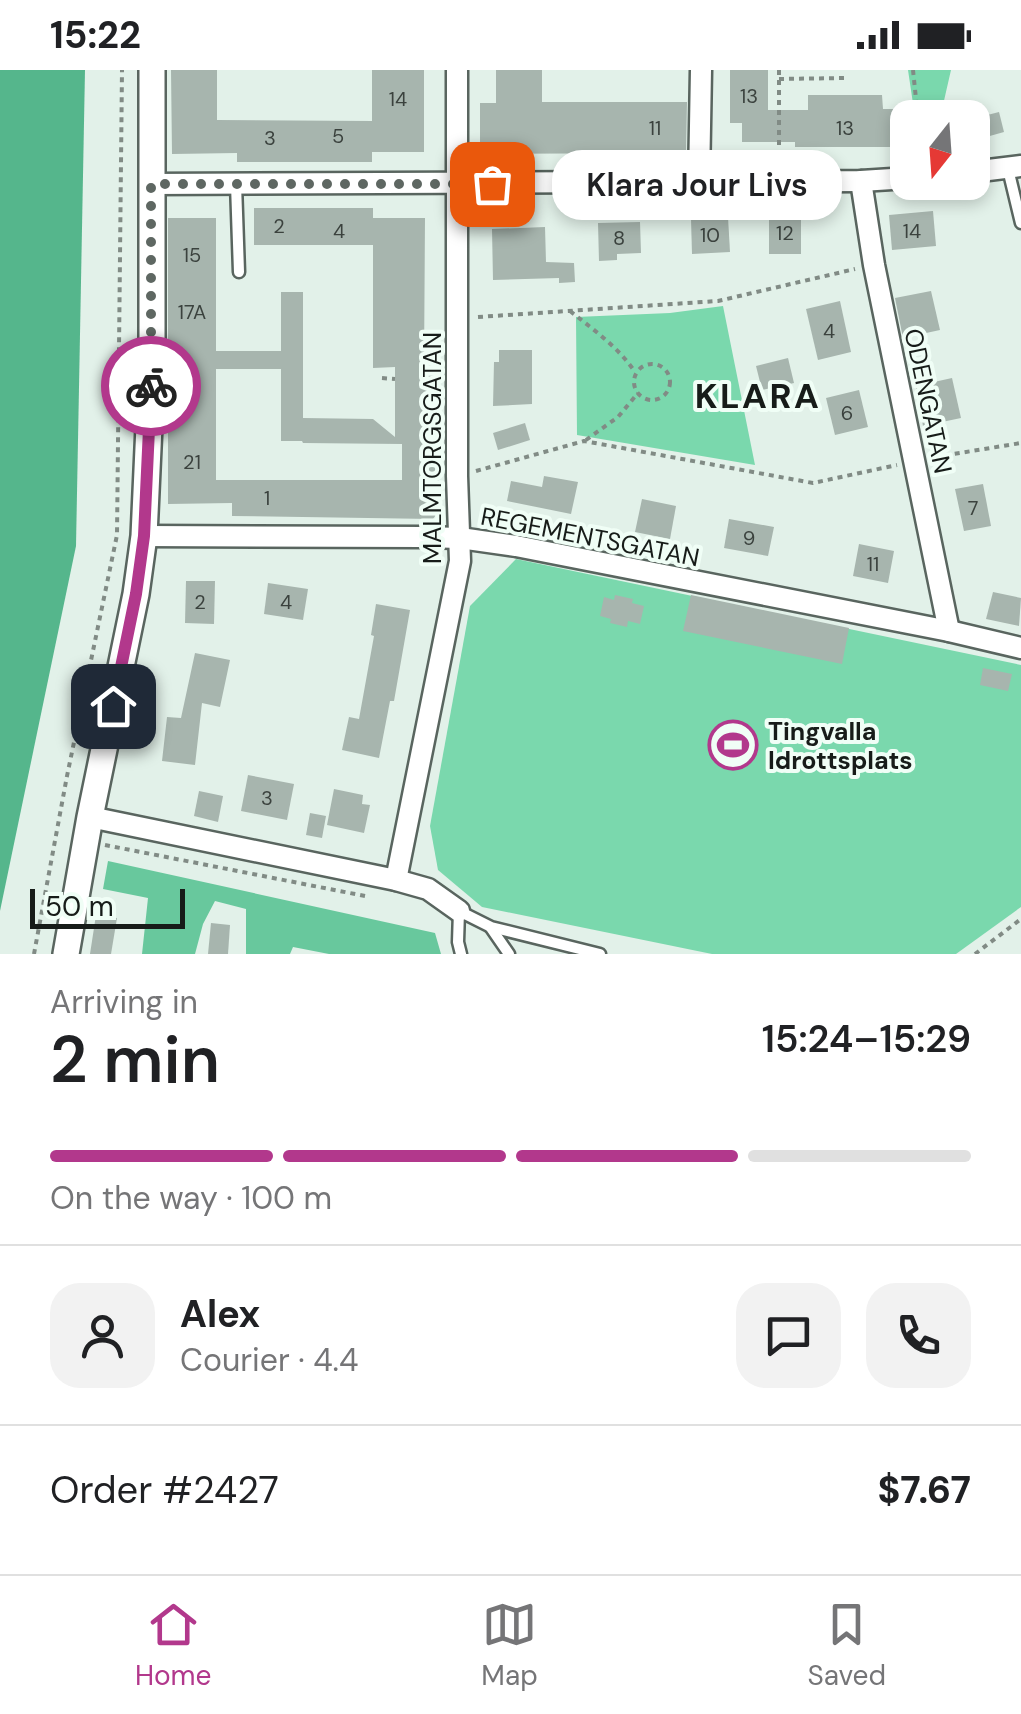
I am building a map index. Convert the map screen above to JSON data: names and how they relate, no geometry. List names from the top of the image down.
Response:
{
  "streets": {
    "street": ["ODENGATAN", "MALMTORGSGATAN", "REGEMENTSGATAN"]
  },
  "crossings": [
    ["ODENGATAN", "REGEMENTSGATAN"],
    ["MALMTORGSGATAN", "REGEMENTSGATAN"]
  ],
  "districts": ["KLARA"],
  "places": {
    "other": ["Klara Jour Livs"],
    "sports": ["Tingvalla Idrottsplats"]
  },
  "house_numbers": [
    "13",
    "14",
    "11",
    "13",
    "5",
    "3",
    "2",
    "4",
    "14",
    "12",
    "10",
    "8",
    "15",
    "17A",
    "4",
    "6",
    "21",
    "1",
    "7",
    "9",
    "11",
    "2",
    "4",
    "3"
  ],
  "scale_bar": "50 m",
  "north": "bottom",
  "page": {
    "status": "15:22",
    "bubble": "Klara Jour Livs",
    "scale": "50 m",
    "heading": ["2 min", "Arriving in", "15:24–15:29"],
    "panel": [
      "Alex",
      "Courier · 4.4",
      "Order #2427",
      "$7.67"
    ],
    "bar": "On the way · 100 m",
    "tabs": ["Home", "Map", "Saved"]
  }
}
